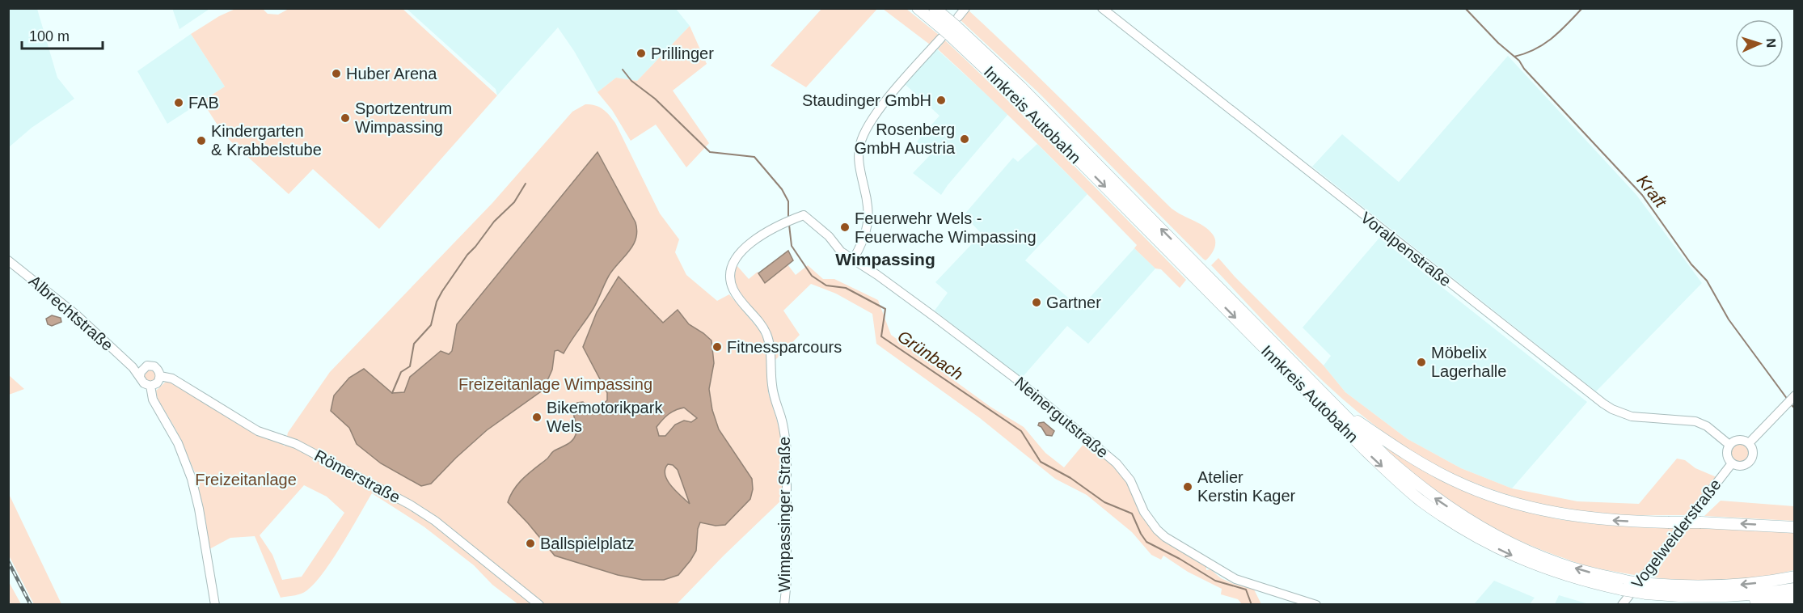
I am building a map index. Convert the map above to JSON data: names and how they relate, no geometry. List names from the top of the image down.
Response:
{
  "streets": {
    "highway": ["Innkreis Autobahn"],
    "street": [
      "Voralpenstraße",
      "Albrechtstraße",
      "Neinergutstraße",
      "Römerstraße",
      "Wimpassinger Straße",
      "Vogelweiderstraße"
    ]
  },
  "crossings": [
    ["Voralpenstraße", "Vogelweiderstraße"],
    ["Albrechtstraße", "Römerstraße"],
    ["Neinergutstraße", "Wimpassinger Straße"]
  ],
  "districts": ["Wimpassing"],
  "water": ["Kraft", "Grünbach"],
  "parks": ["Freizeitanlage Wimpassing", "Freizeitanlage"],
  "places": [
    "Prillinger",
    "Huber Arena",
    "Staudinger GmbH",
    "FAB",
    "Sportzentrum Wimpassing",
    "Rosenberg GmbH Austria",
    "Kindergarten & Krabbelstube",
    "Feuerwehr Wels - Feuerwache Wimpassing",
    "Gartner",
    "Fitnessparcours",
    "Möbelix Lagerhalle",
    "Bikemotorikpark Wels",
    "Atelier Kerstin Kager",
    "Ballspielplatz"
  ],
  "scale_bar": "100 m",
  "north": "right"
}
